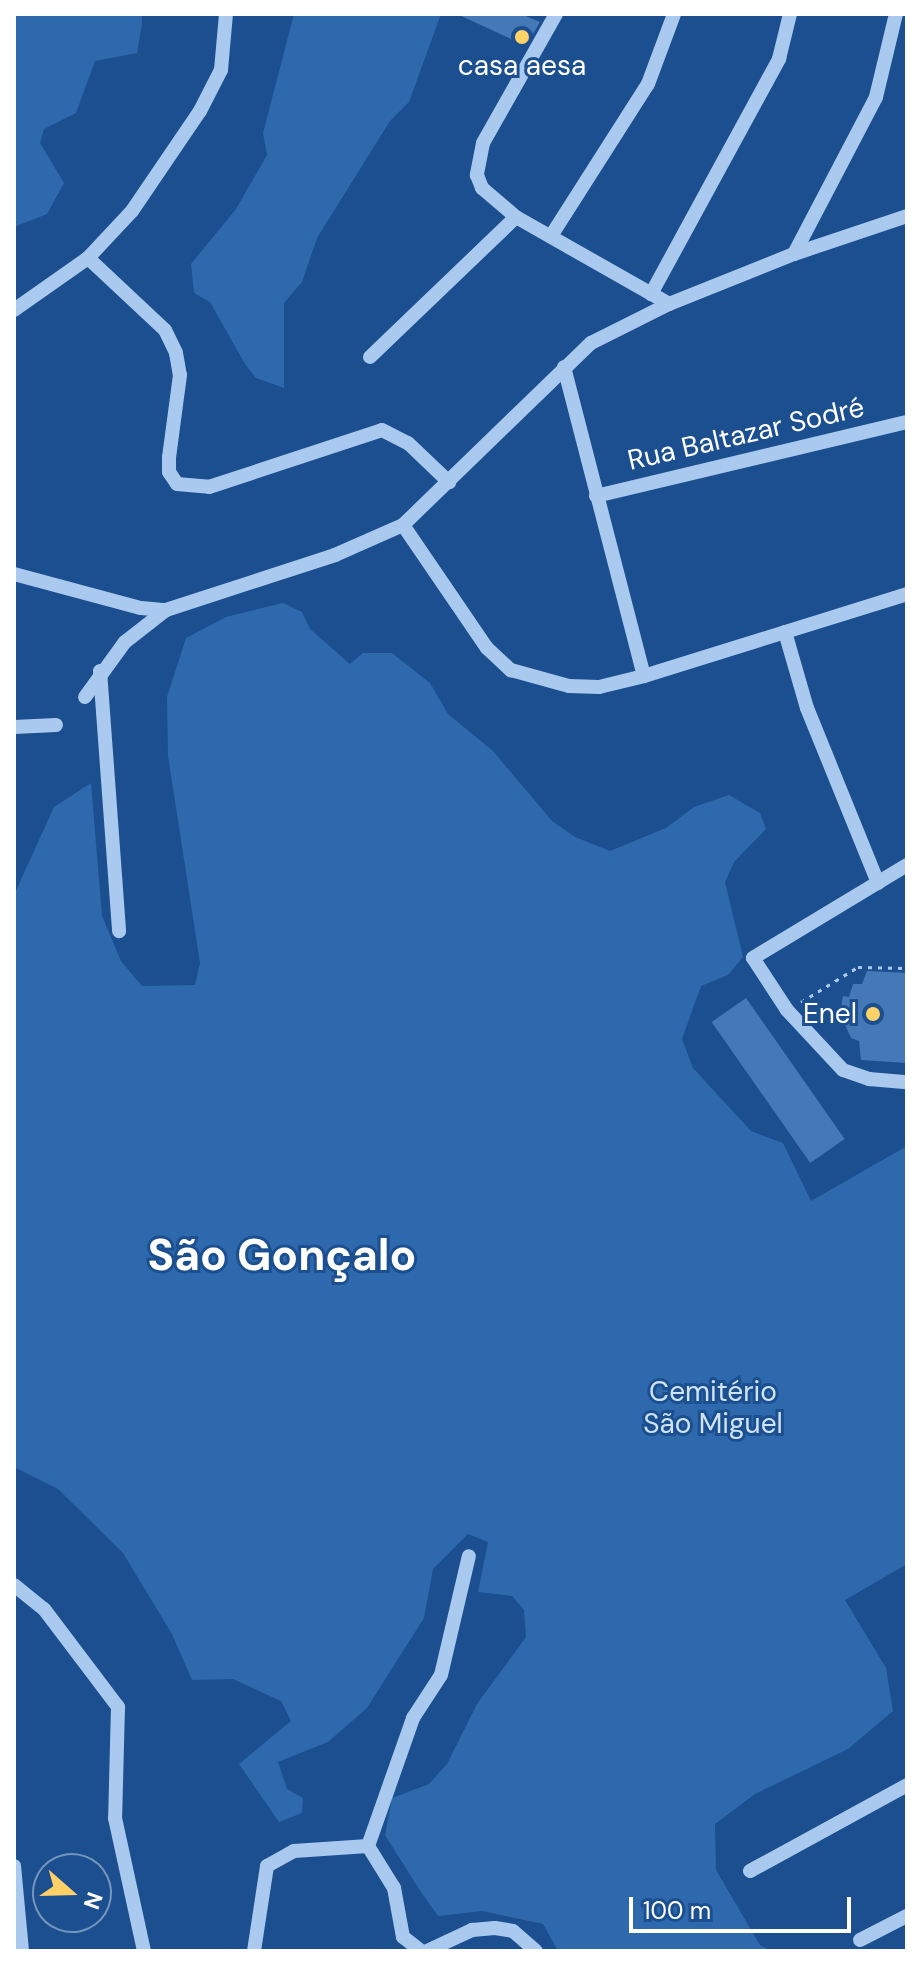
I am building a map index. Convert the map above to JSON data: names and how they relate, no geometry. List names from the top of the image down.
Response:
{
  "streets": {
    "street": ["Rua Baltazar Sodré"]
  },
  "districts": ["São Gonçalo"],
  "parks": ["Cemitério São Miguel"],
  "places": ["casa aesa", "Enel"],
  "scale_bar": "100 m",
  "north": "right"
}
